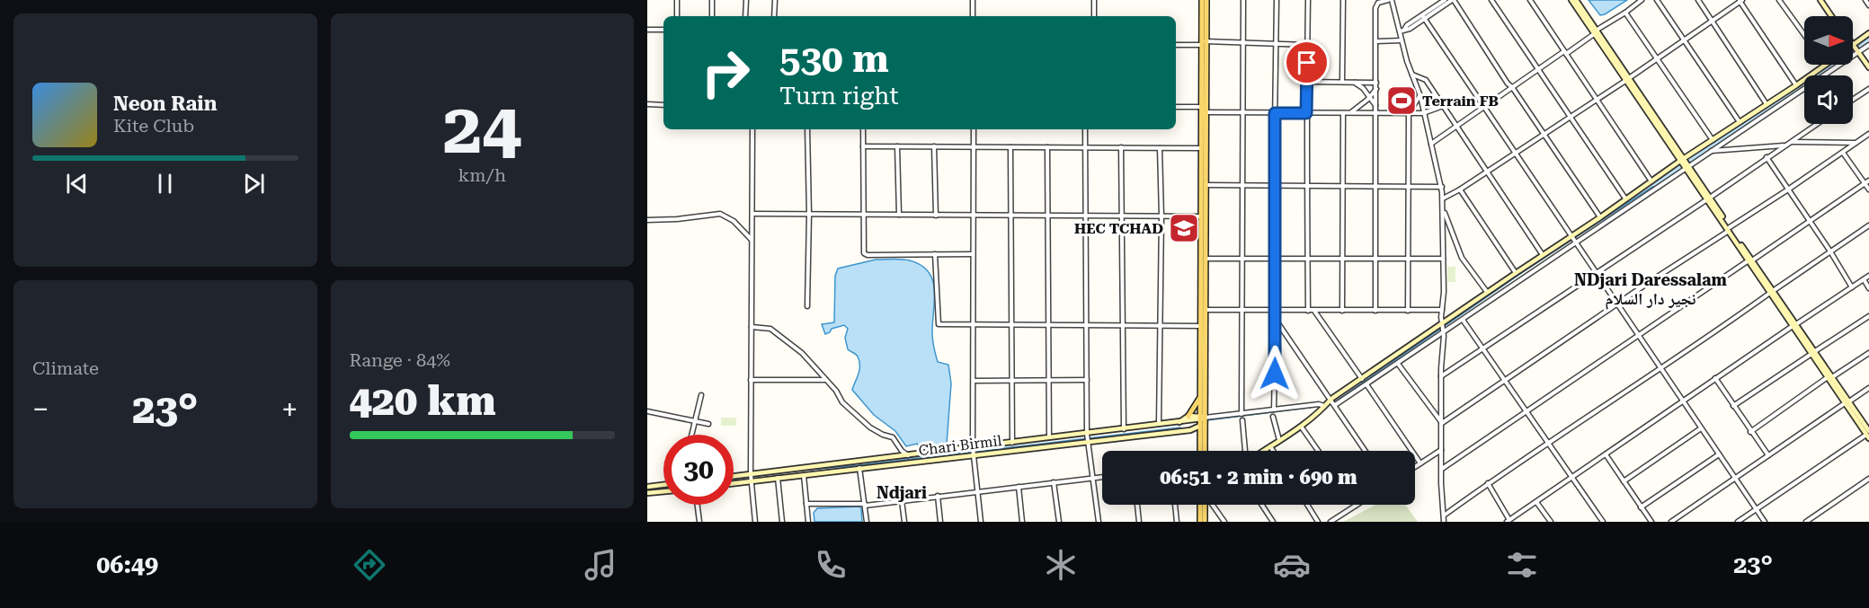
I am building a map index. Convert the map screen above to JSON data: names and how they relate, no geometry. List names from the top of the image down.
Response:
{
  "streets": {
    "street": ["Chari Birmil"]
  },
  "districts": ["NDjari Daressalam نجير دار السلام", "Ndjari"],
  "places": {
    "sports": ["Terrain FB"],
    "school or university": ["HEC TCHAD"]
  },
  "north": "right",
  "page": {
    "tile": [
      ["24", "km/h"],
      "Climate",
      ["Range · 84%", "420 km"]
    ],
    "turn": ["530 m", "Turn right"],
    "song": ["Neon Rain", "Kite Club"],
    "heat": ["−", "23°", "+"],
    "limit": "30",
    "trip": "06:51 · 2 min · 690 m",
    "tabs": ["06:49", "23°"]
  }
}
